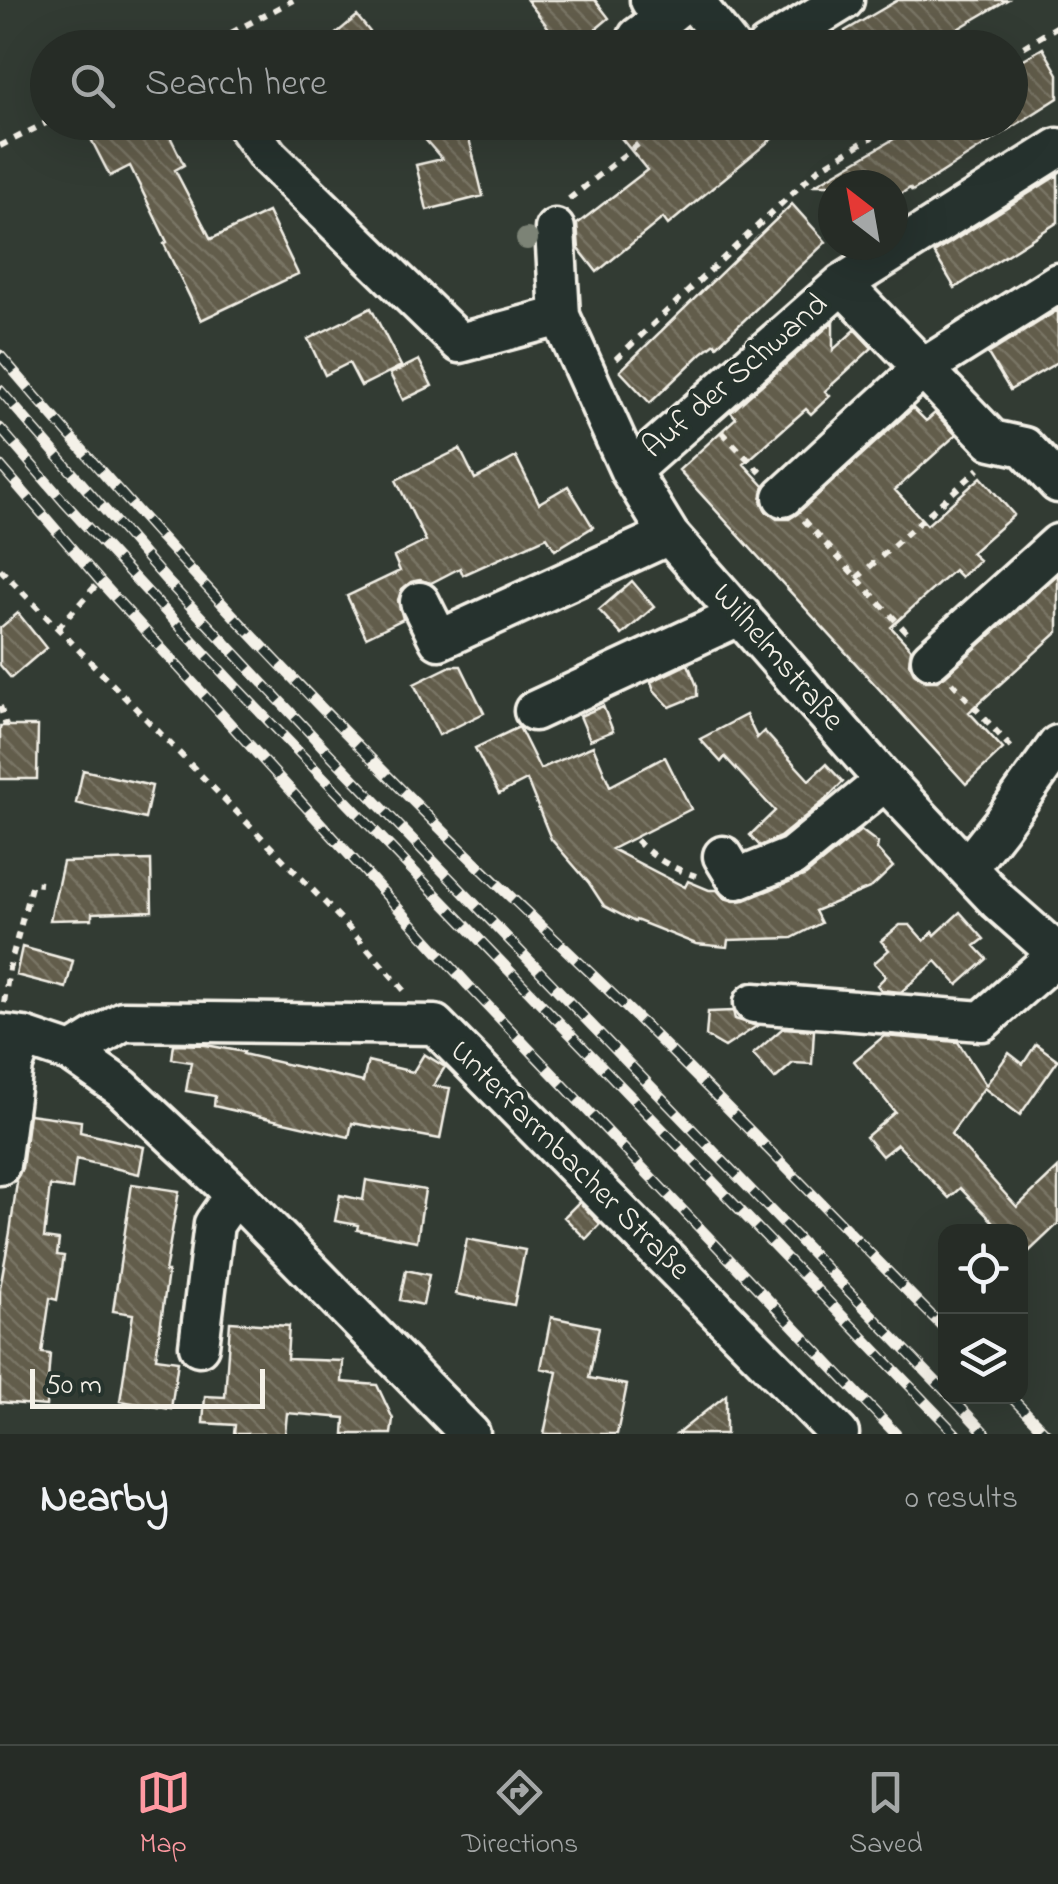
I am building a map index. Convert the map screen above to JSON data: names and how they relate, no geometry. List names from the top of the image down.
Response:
{
  "streets": {
    "street": ["Auf der Schwand", "Wilhelmstraße", "Unterfarrnbacher Straße"]
  },
  "crossings": [
    ["Auf der Schwand", "Wilhelmstraße"]
  ],
  "scale_bar": "50 m",
  "north": "top left",
  "page": {
    "search": "Search here",
    "scale": "50 m",
    "heading": ["Nearby", "0 results"],
    "nav": ["Map", "Directions", "Saved"]
  }
}
